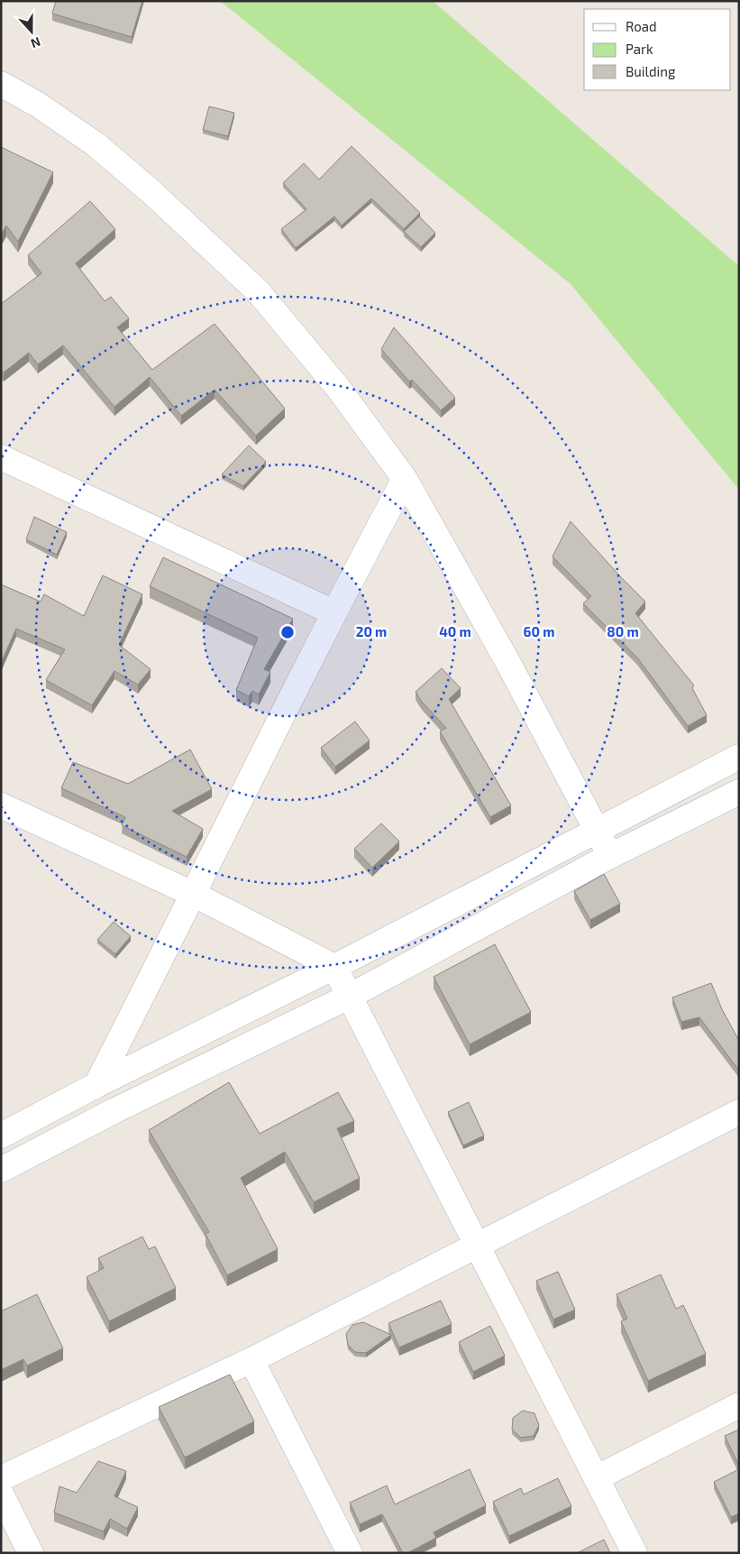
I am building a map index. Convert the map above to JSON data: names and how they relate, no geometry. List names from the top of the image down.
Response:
{
  "legend": ["Road", "Park", "Building"],
  "north": "bottom",
  "rings": [
    "20 m",
    "40 m",
    "60 m",
    "80 m"
  ]
}
